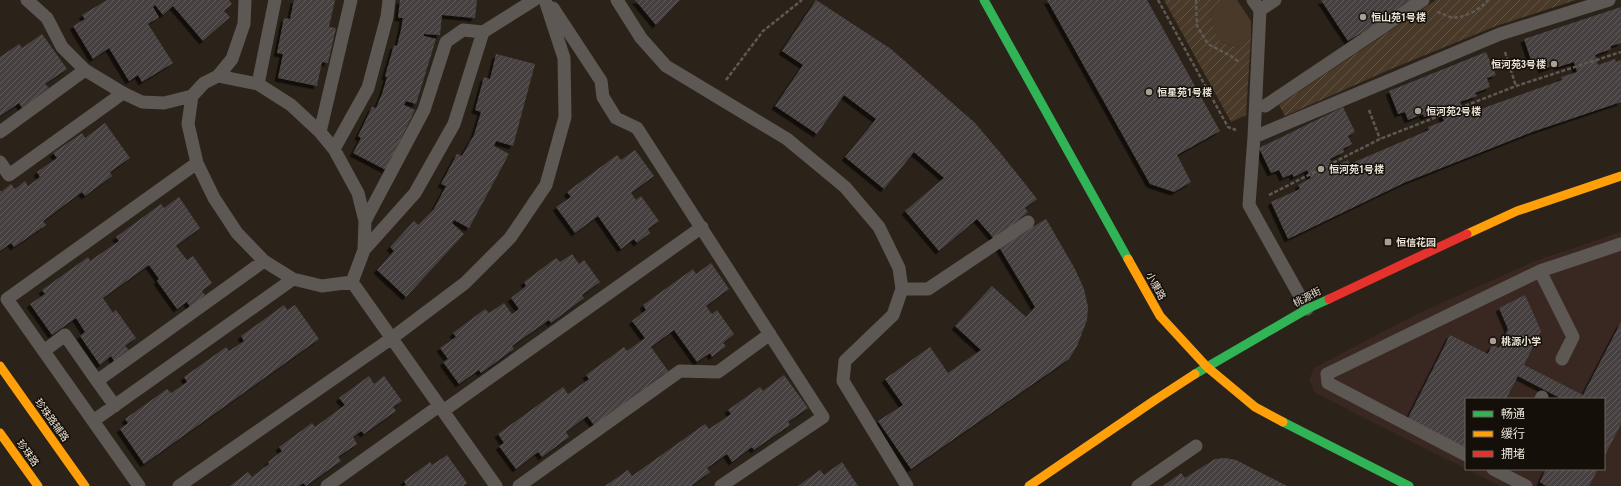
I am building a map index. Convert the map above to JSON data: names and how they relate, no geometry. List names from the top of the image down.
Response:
{
  "streets": {
    "street": [
      "小康路",
      "桃源街",
      "珍珠路辅路",
      "珍珠路"
    ]
  },
  "crossings": [
    ["小康路", "桃源街"]
  ],
  "places": {
    "other": [
      "恒山苑1号楼",
      "恒河苑3号楼",
      "恒星苑1号楼",
      "恒河苑2号楼",
      "恒河苑1号楼",
      "桃源小学"
    ],
    "transit": ["恒信花园"]
  },
  "legend": ["畅通", "缓行", "拥堵"]
}
